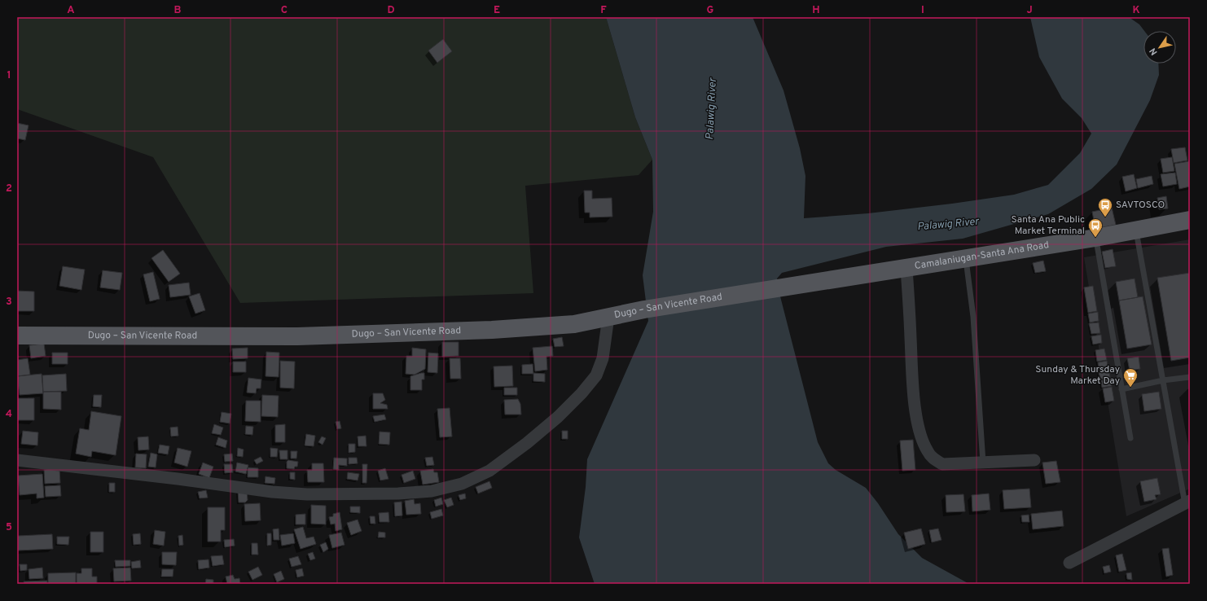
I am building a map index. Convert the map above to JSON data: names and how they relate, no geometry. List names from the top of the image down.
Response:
{
  "streets": {
    "main road": ["Camalaniugan-Santa Ana Road", "Dugo – San Vicente Road"]
  },
  "crossings": [
    ["Camalaniugan-Santa Ana Road", "Dugo – San Vicente Road"]
  ],
  "water": ["Palawig River"],
  "places": {
    "bus stop": ["SAVTOSCO", "Santa Ana Public Market Terminal"],
    "supermarket": ["Sunday & Thursday Market Day"]
  },
  "north": "bottom left",
  "grid": {
    "columns": [
      "A",
      "B",
      "C",
      "D",
      "E",
      "F",
      "G",
      "H",
      "I",
      "J",
      "K"
    ],
    "rows": [
      "1",
      "2",
      "3",
      "4",
      "5"
    ]
  }
}
